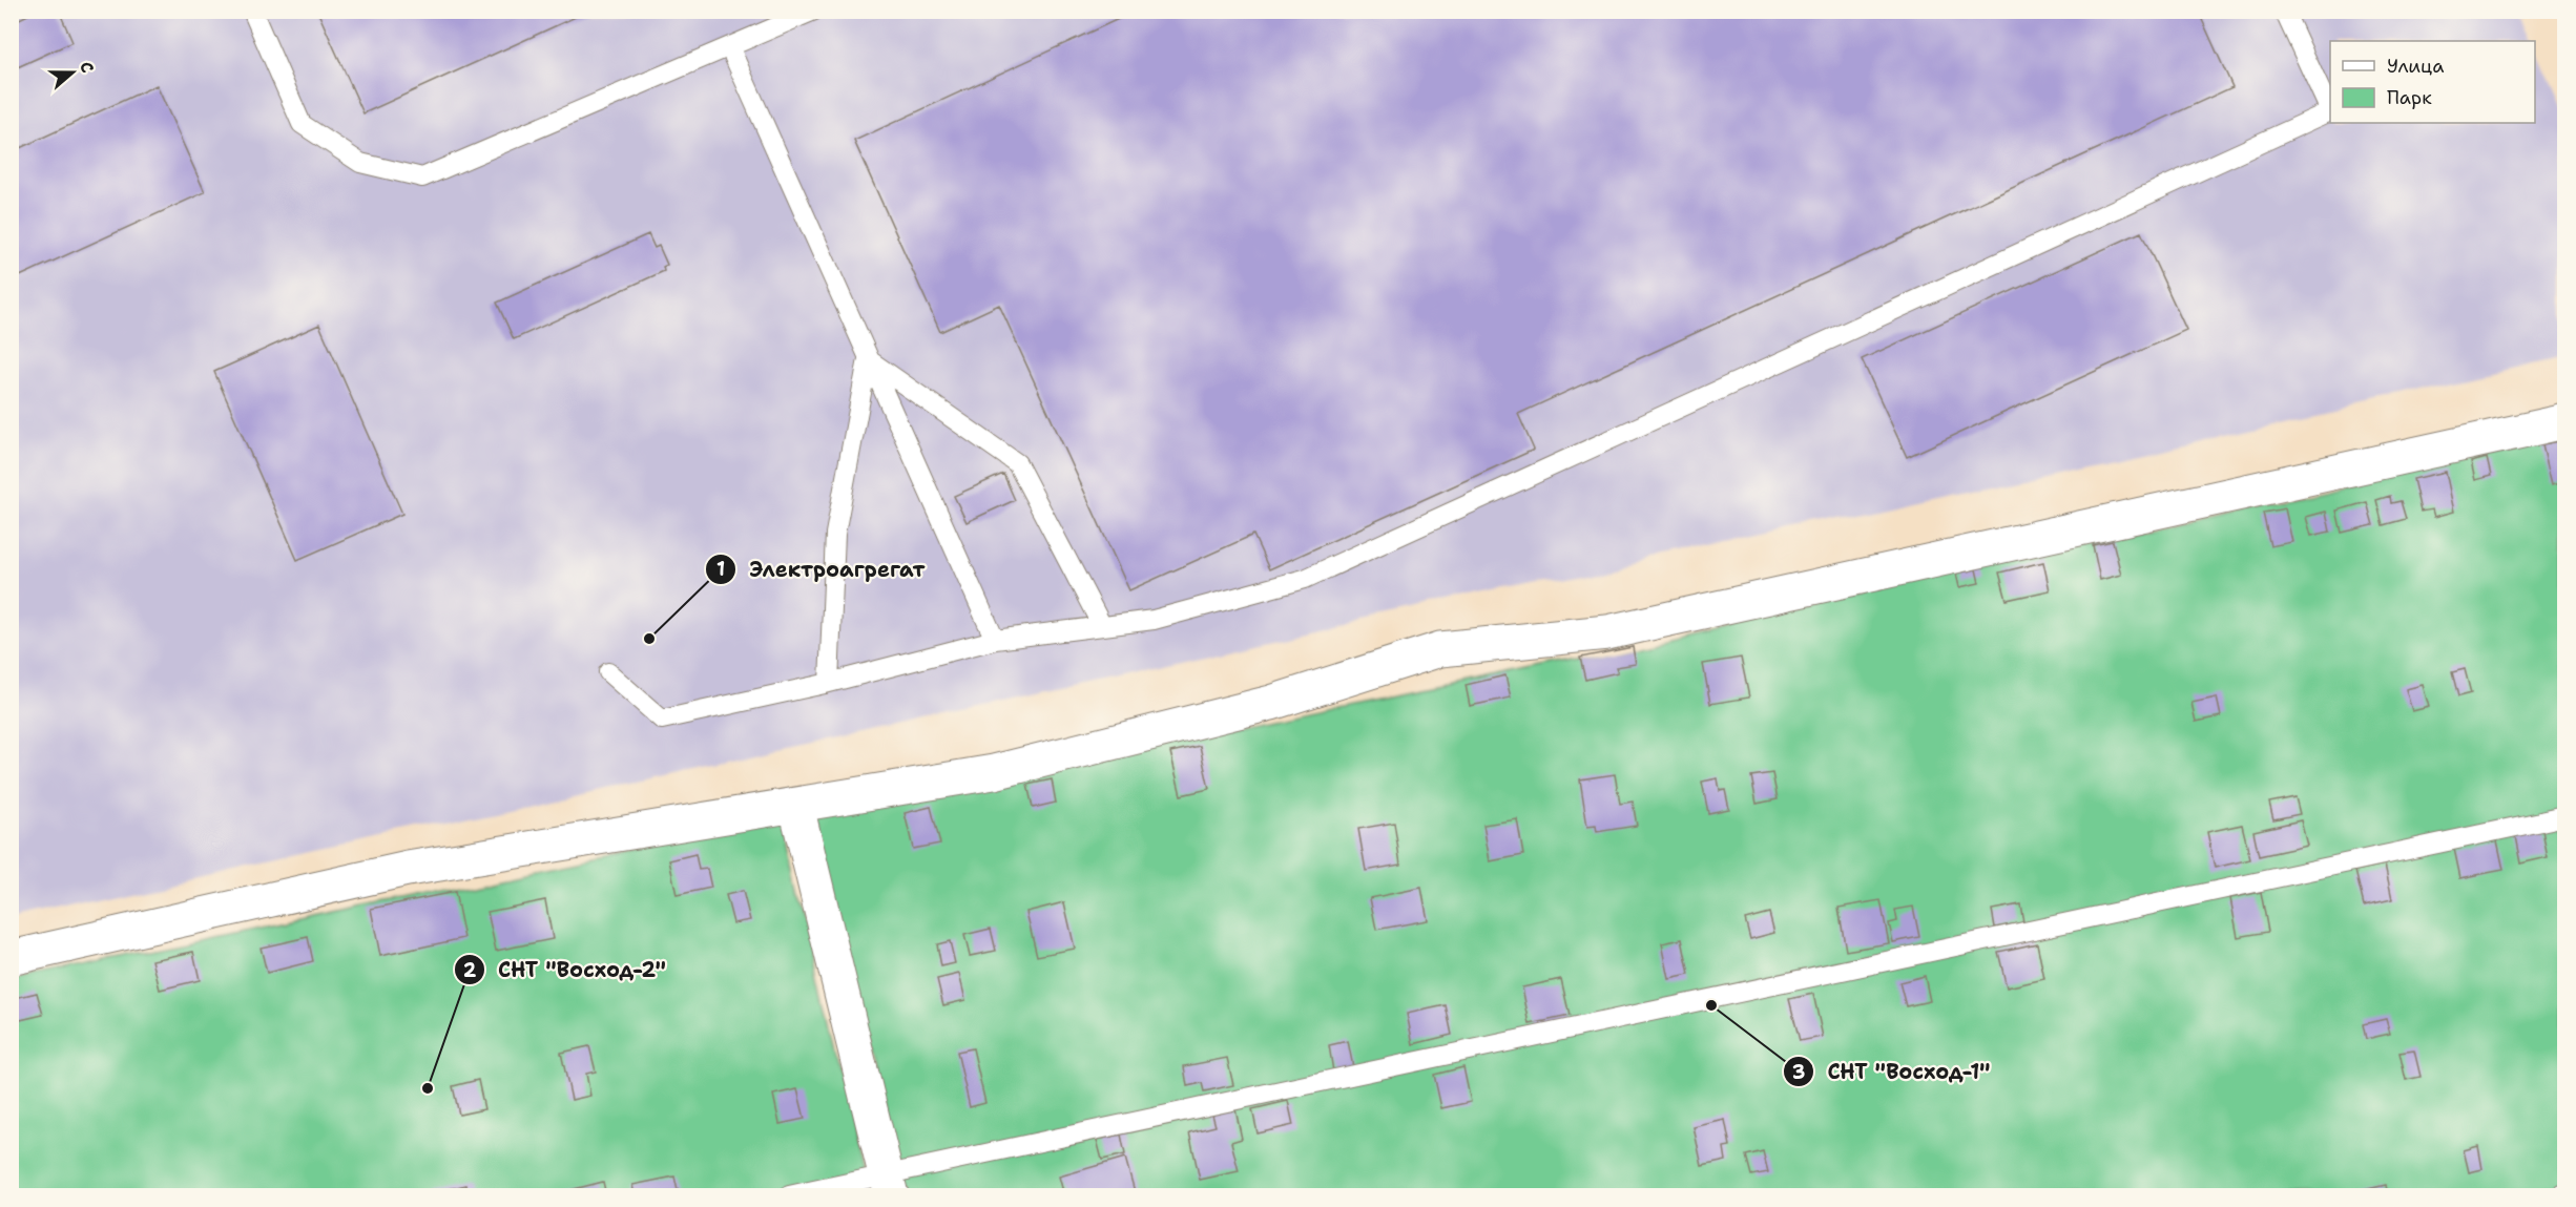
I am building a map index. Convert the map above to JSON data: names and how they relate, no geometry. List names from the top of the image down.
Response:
{
  "places": ["Электроагрегат", "СНТ \"Восход-1\"", "СНТ \"Восход-2\""],
  "legend": ["Улица", "Парк"],
  "north": "right"
}
